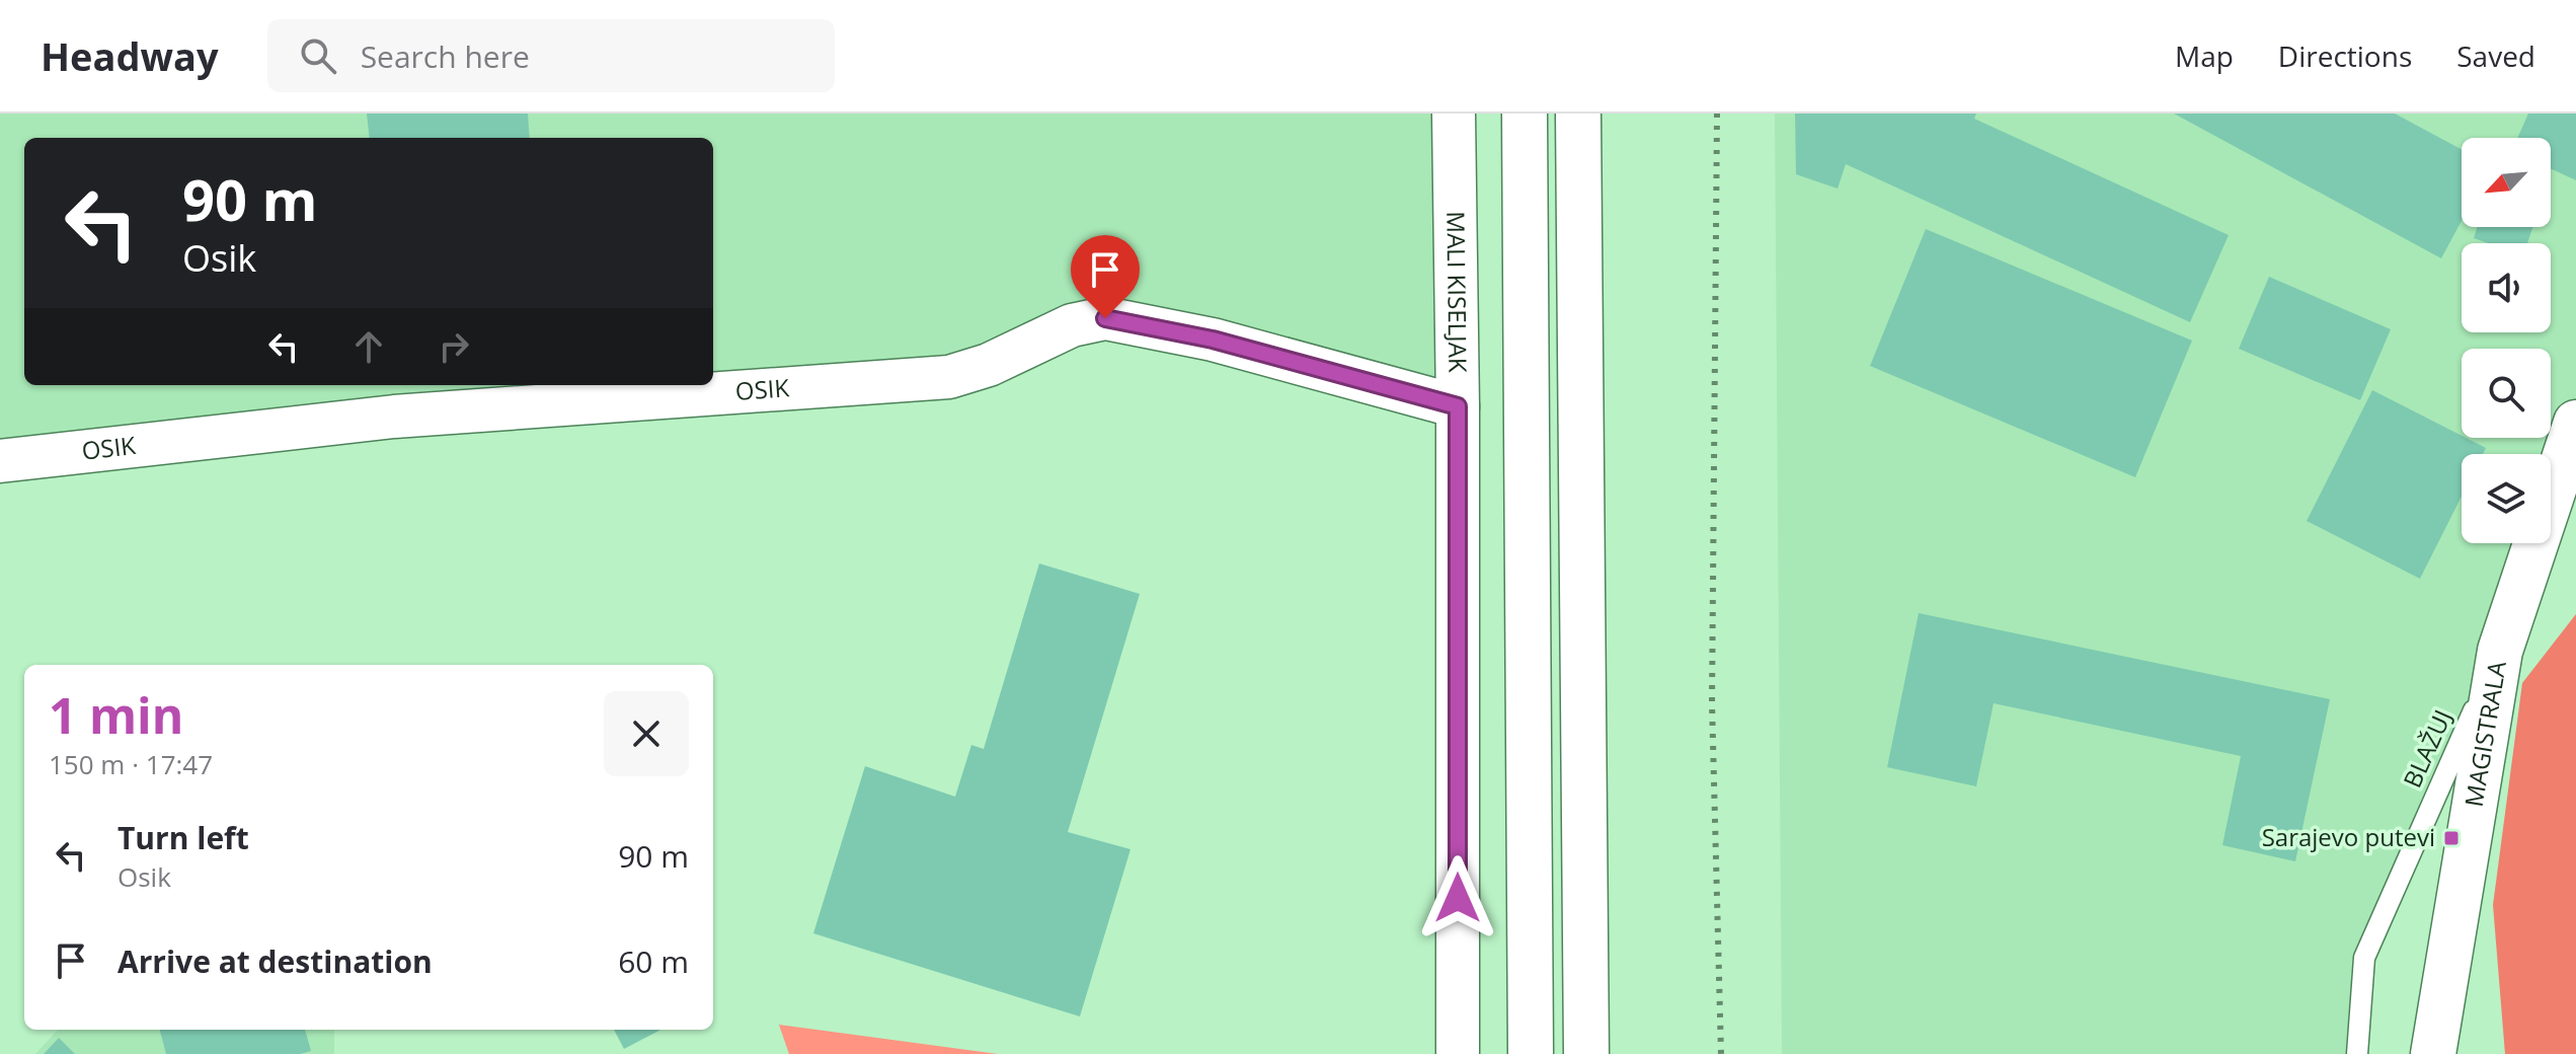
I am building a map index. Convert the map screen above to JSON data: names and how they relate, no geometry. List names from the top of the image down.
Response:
{
  "streets": {
    "main road": ["MAGISTRALA"],
    "street": ["MALI KISELJAK", "OSIK"],
    "lane": ["BLAŽUJ"]
  },
  "crossings": [
    ["MALI KISELJAK", "OSIK"],
    ["MAGISTRALA", "BLAŽUJ"]
  ],
  "places": {
    "transit": ["Sarajevo putevi"]
  },
  "north": "bottom left",
  "page": {
    "header": "Headway",
    "search": "Search here",
    "nav": ["Map", "Directions", "Saved"],
    "turn": ["90 m", "Osik"],
    "heading": ["1 min", "150 m · 17:47"],
    "list": [
      {
        "name": "Turn left",
        "note": "Osik",
        "value": "90 m"
      },
      {
        "name": "Arrive at destination",
        "value": "60 m"
      }
    ]
  }
}
